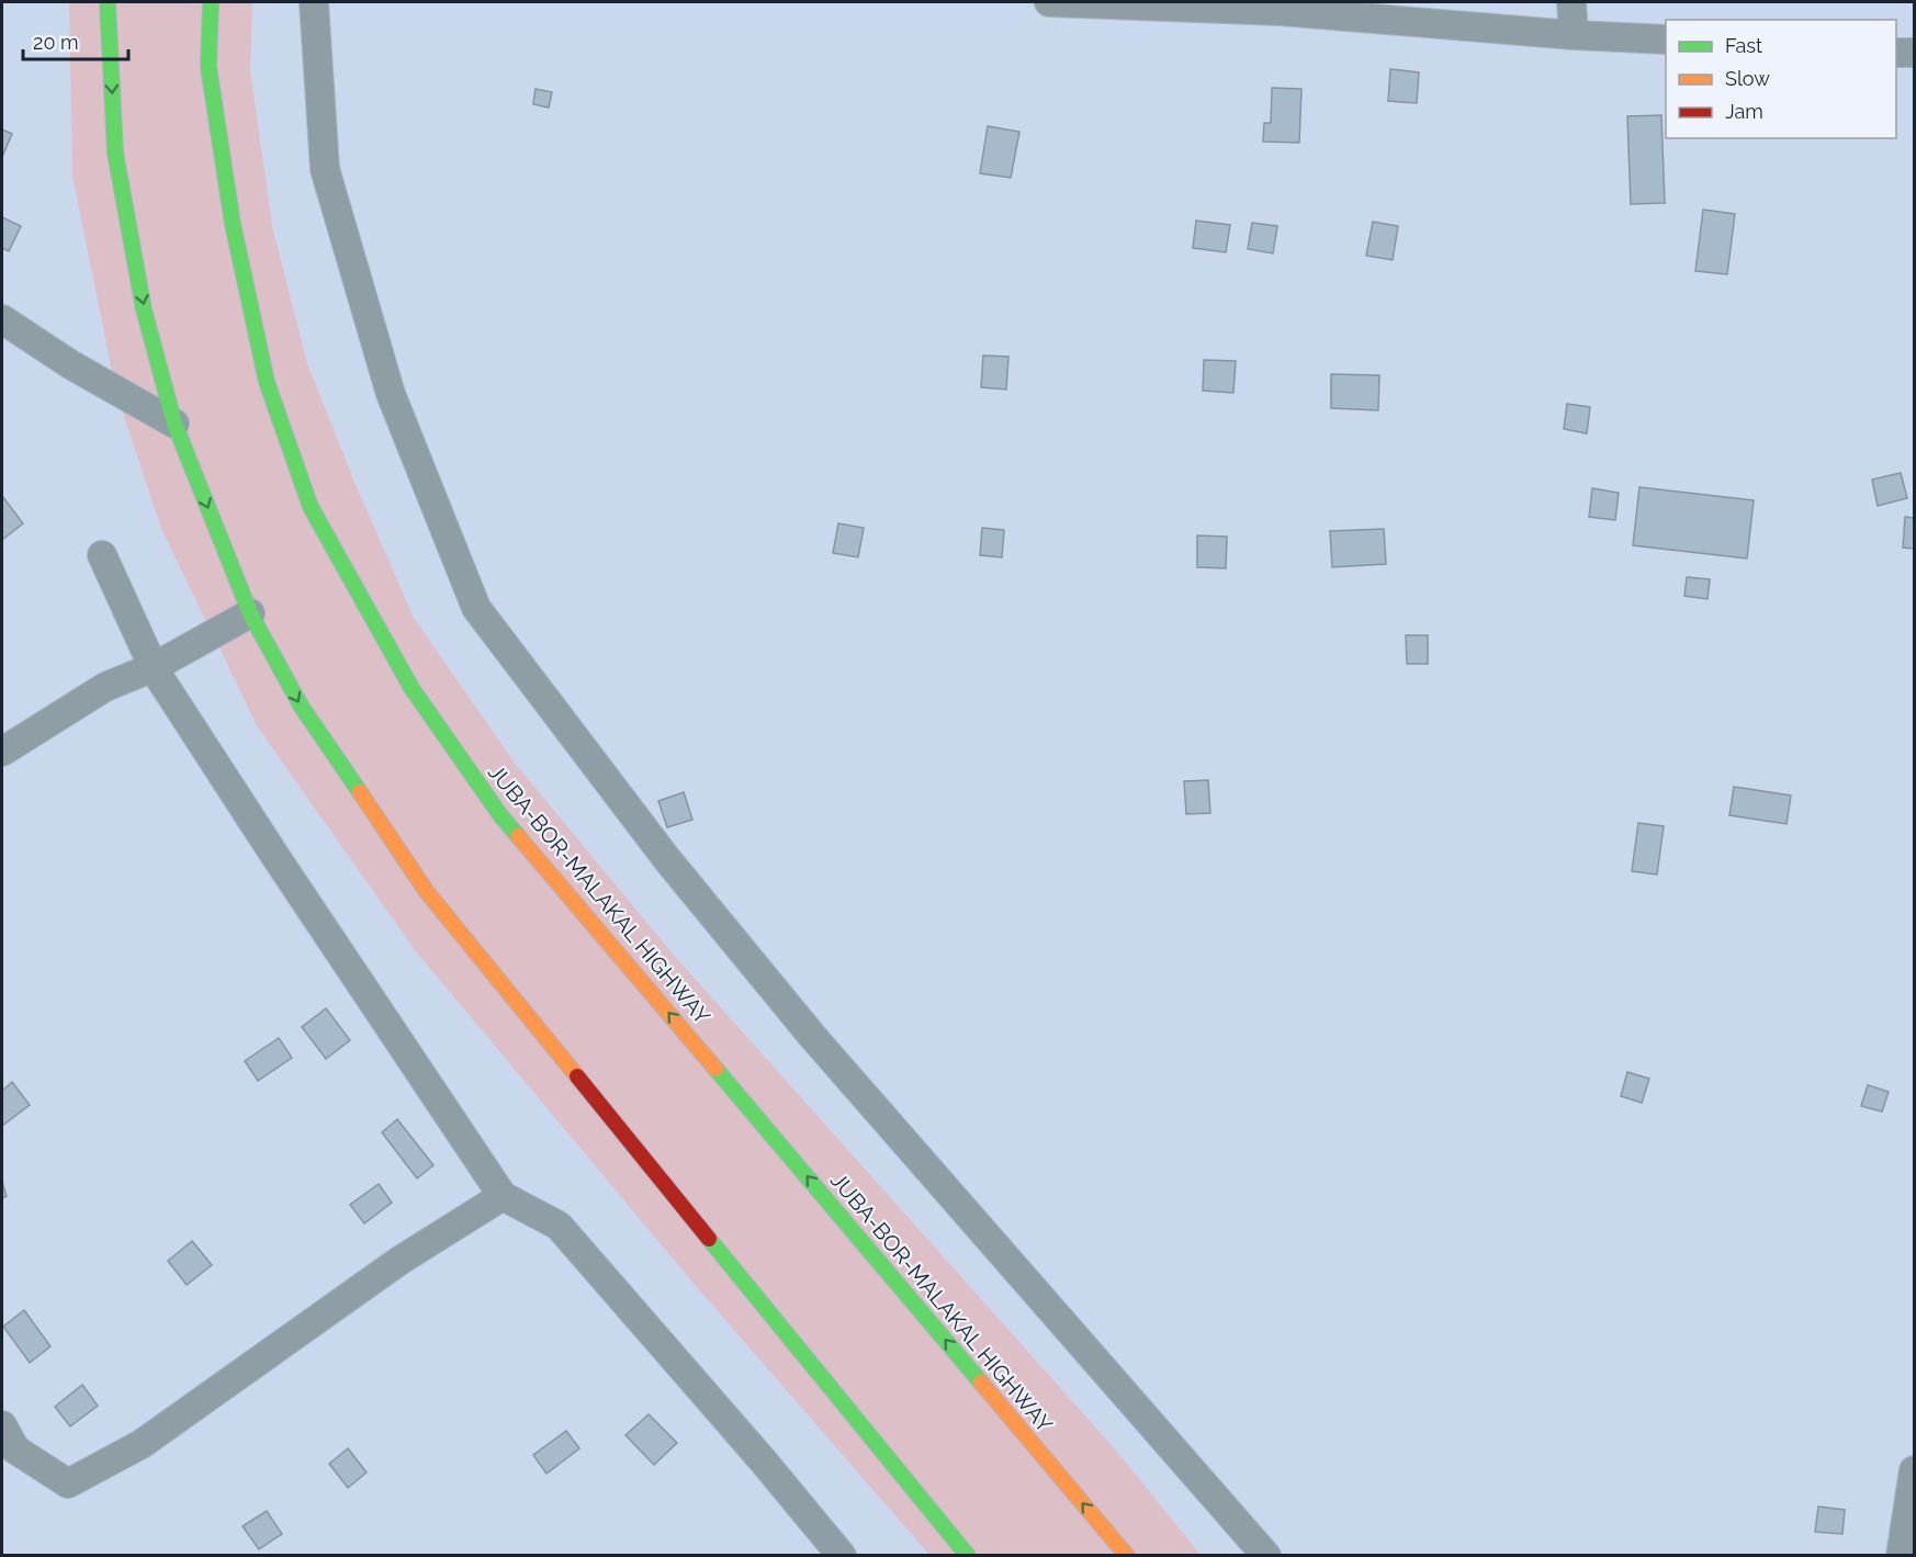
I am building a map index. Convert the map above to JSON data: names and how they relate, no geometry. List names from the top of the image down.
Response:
{
  "streets": {
    "highway": ["JUBA-BOR-MALAKAL HIGHWAY"]
  },
  "legend": ["Fast", "Slow", "Jam"],
  "scale_bar": "20 m"
}
